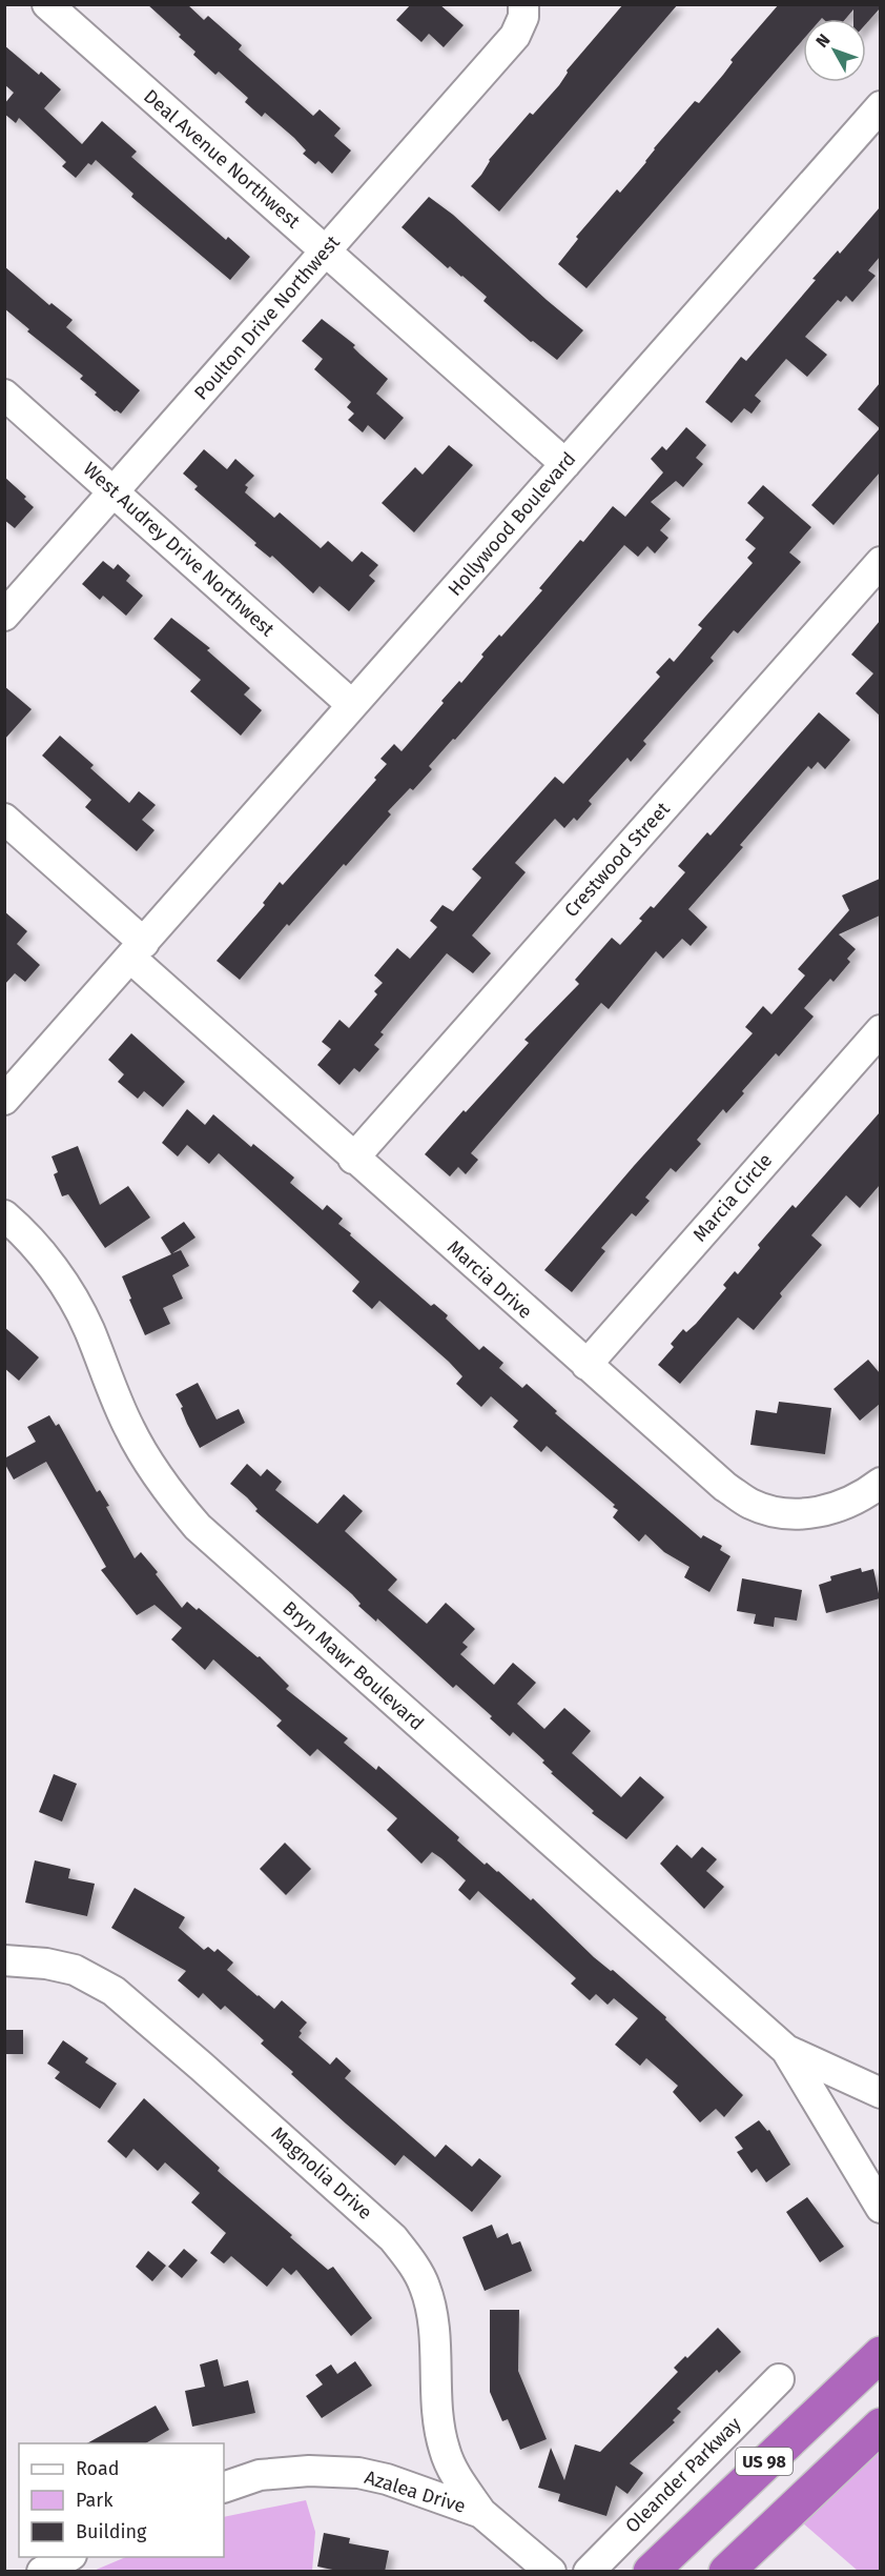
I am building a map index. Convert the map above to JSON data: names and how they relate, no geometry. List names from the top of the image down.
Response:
{
  "streets": {
    "highway": ["US 98"],
    "street": [
      "Deal Avenue Northwest",
      "Poulton Drive Northwest",
      "Hollywood Boulevard",
      "West Audrey Drive Northwest",
      "Crestwood Street",
      "Marcia Circle",
      "Marcia Drive",
      "Bryn Mawr Boulevard",
      "Magnolia Drive",
      "Oleander Parkway",
      "Azalea Drive"
    ]
  },
  "crossings": [
    ["Deal Avenue Northwest", "Poulton Drive Northwest"],
    ["Deal Avenue Northwest", "Hollywood Boulevard"],
    ["Poulton Drive Northwest", "West Audrey Drive Northwest"],
    ["Hollywood Boulevard", "West Audrey Drive Northwest"],
    ["Hollywood Boulevard", "Marcia Drive"],
    ["Crestwood Street", "Marcia Drive"],
    ["Marcia Circle", "Marcia Drive"],
    ["Magnolia Drive", "Azalea Drive"]
  ],
  "legend": ["Road", "Park", "Building"],
  "north": "top left"
}
